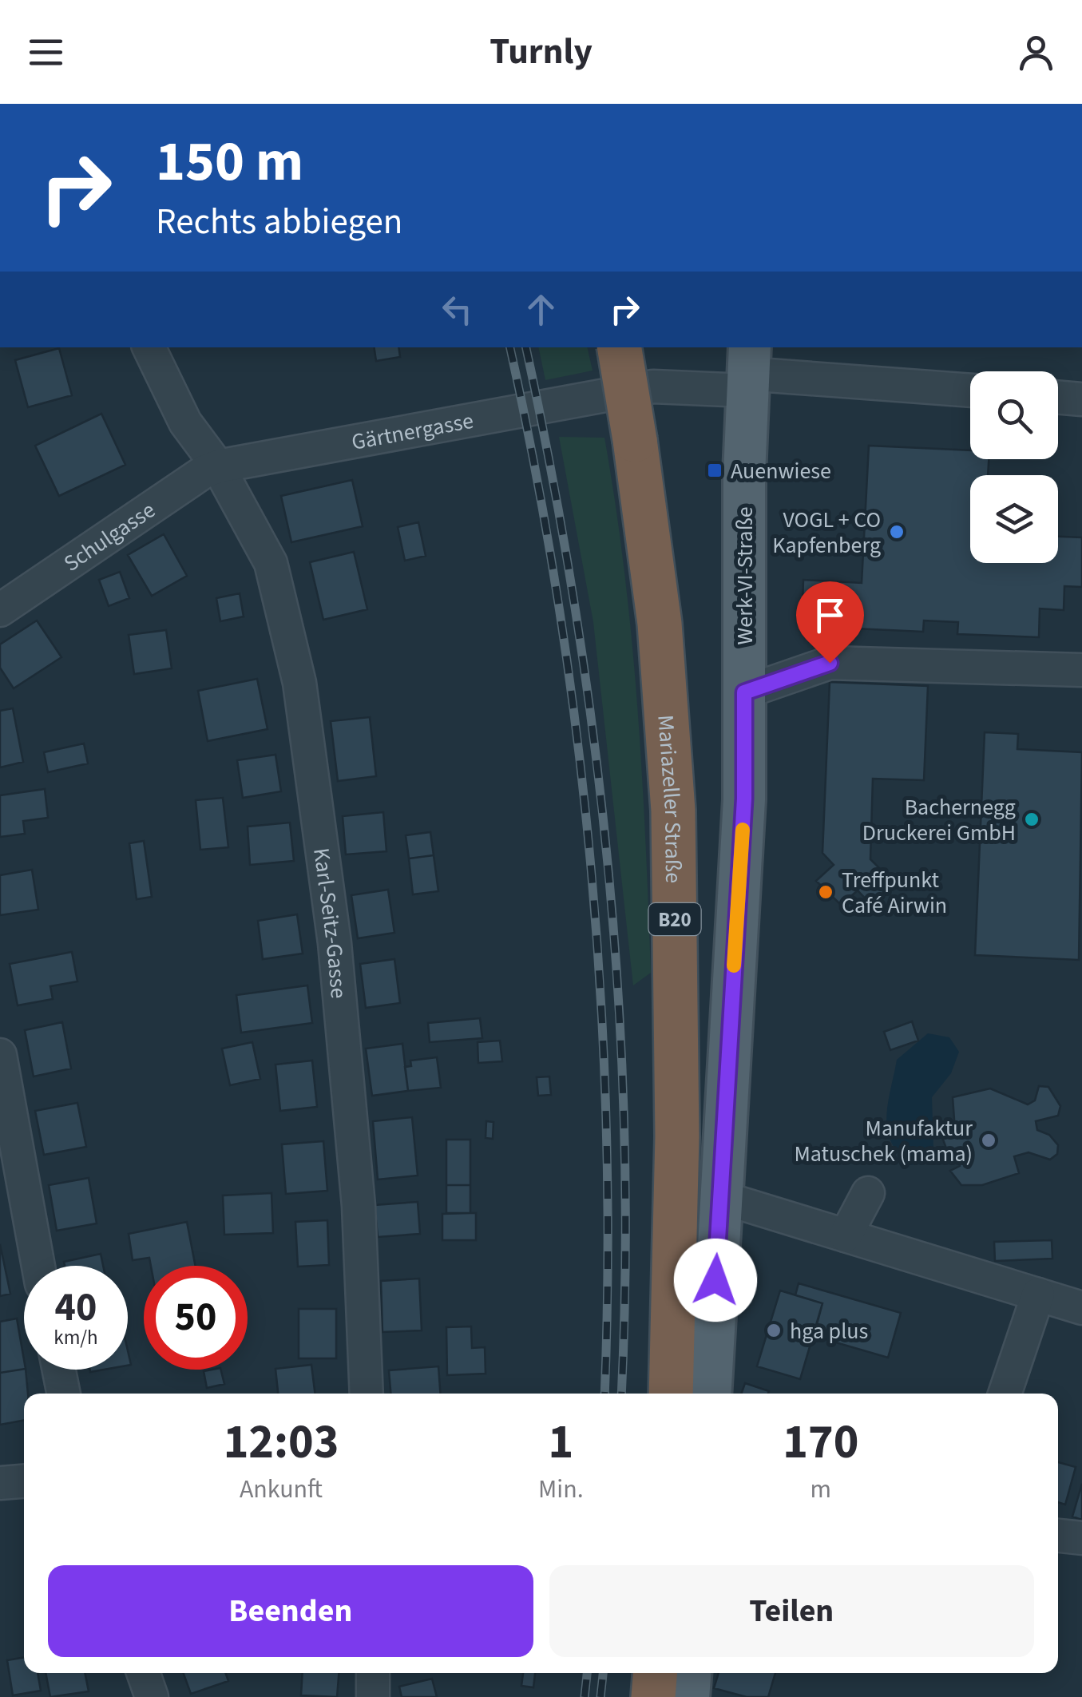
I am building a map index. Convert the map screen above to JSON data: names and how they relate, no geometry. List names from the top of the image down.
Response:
{
  "streets": {
    "highway": ["Mariazeller Straße", "B20"],
    "main road": ["Werk-VI-Straße"],
    "street": ["Gärtnergasse", "Schulgasse", "Karl-Seitz-Gasse"]
  },
  "crossings": [
    ["Gärtnergasse", "Schulgasse"],
    ["Gärtnergasse", "Werk-VI-Straße"],
    ["Gärtnergasse", "Karl-Seitz-Gasse"],
    ["Schulgasse", "Karl-Seitz-Gasse"]
  ],
  "places": {
    "transit": ["Auenwiese"],
    "other": [
      "VOGL + CO Kapfenberg",
      "Bachernegg Druckerei GmbH",
      "Treffpunkt Café Airwin",
      "Manufaktur Matuschek (mama)",
      "hga plus"
    ]
  },
  "page": {
    "header": "Turnly",
    "turn": ["150 m", "Rechts abbiegen"],
    "speed": "40 km/h",
    "limit": "50",
    "eta": [
      "12:03",
      "Ankunft",
      "1",
      "Min.",
      "170",
      "m"
    ],
    "buttons": ["Beenden", "Teilen"]
  }
}
